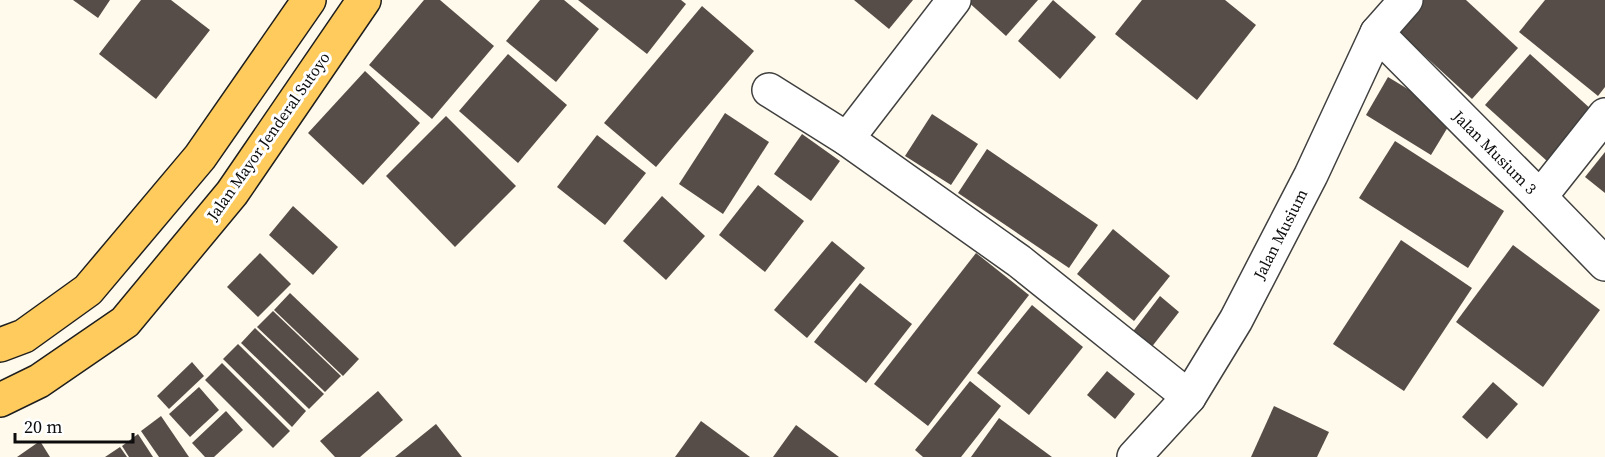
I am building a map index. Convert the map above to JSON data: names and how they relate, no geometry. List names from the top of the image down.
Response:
{
  "streets": {
    "main road": ["Jalan Mayor Jenderal Sutoyo"],
    "street": ["Jalan Musium 3", "Jalan Musium"]
  },
  "crossings": [
    ["Jalan Musium 3", "Jalan Musium"]
  ],
  "scale_bar": "20 m"
}
